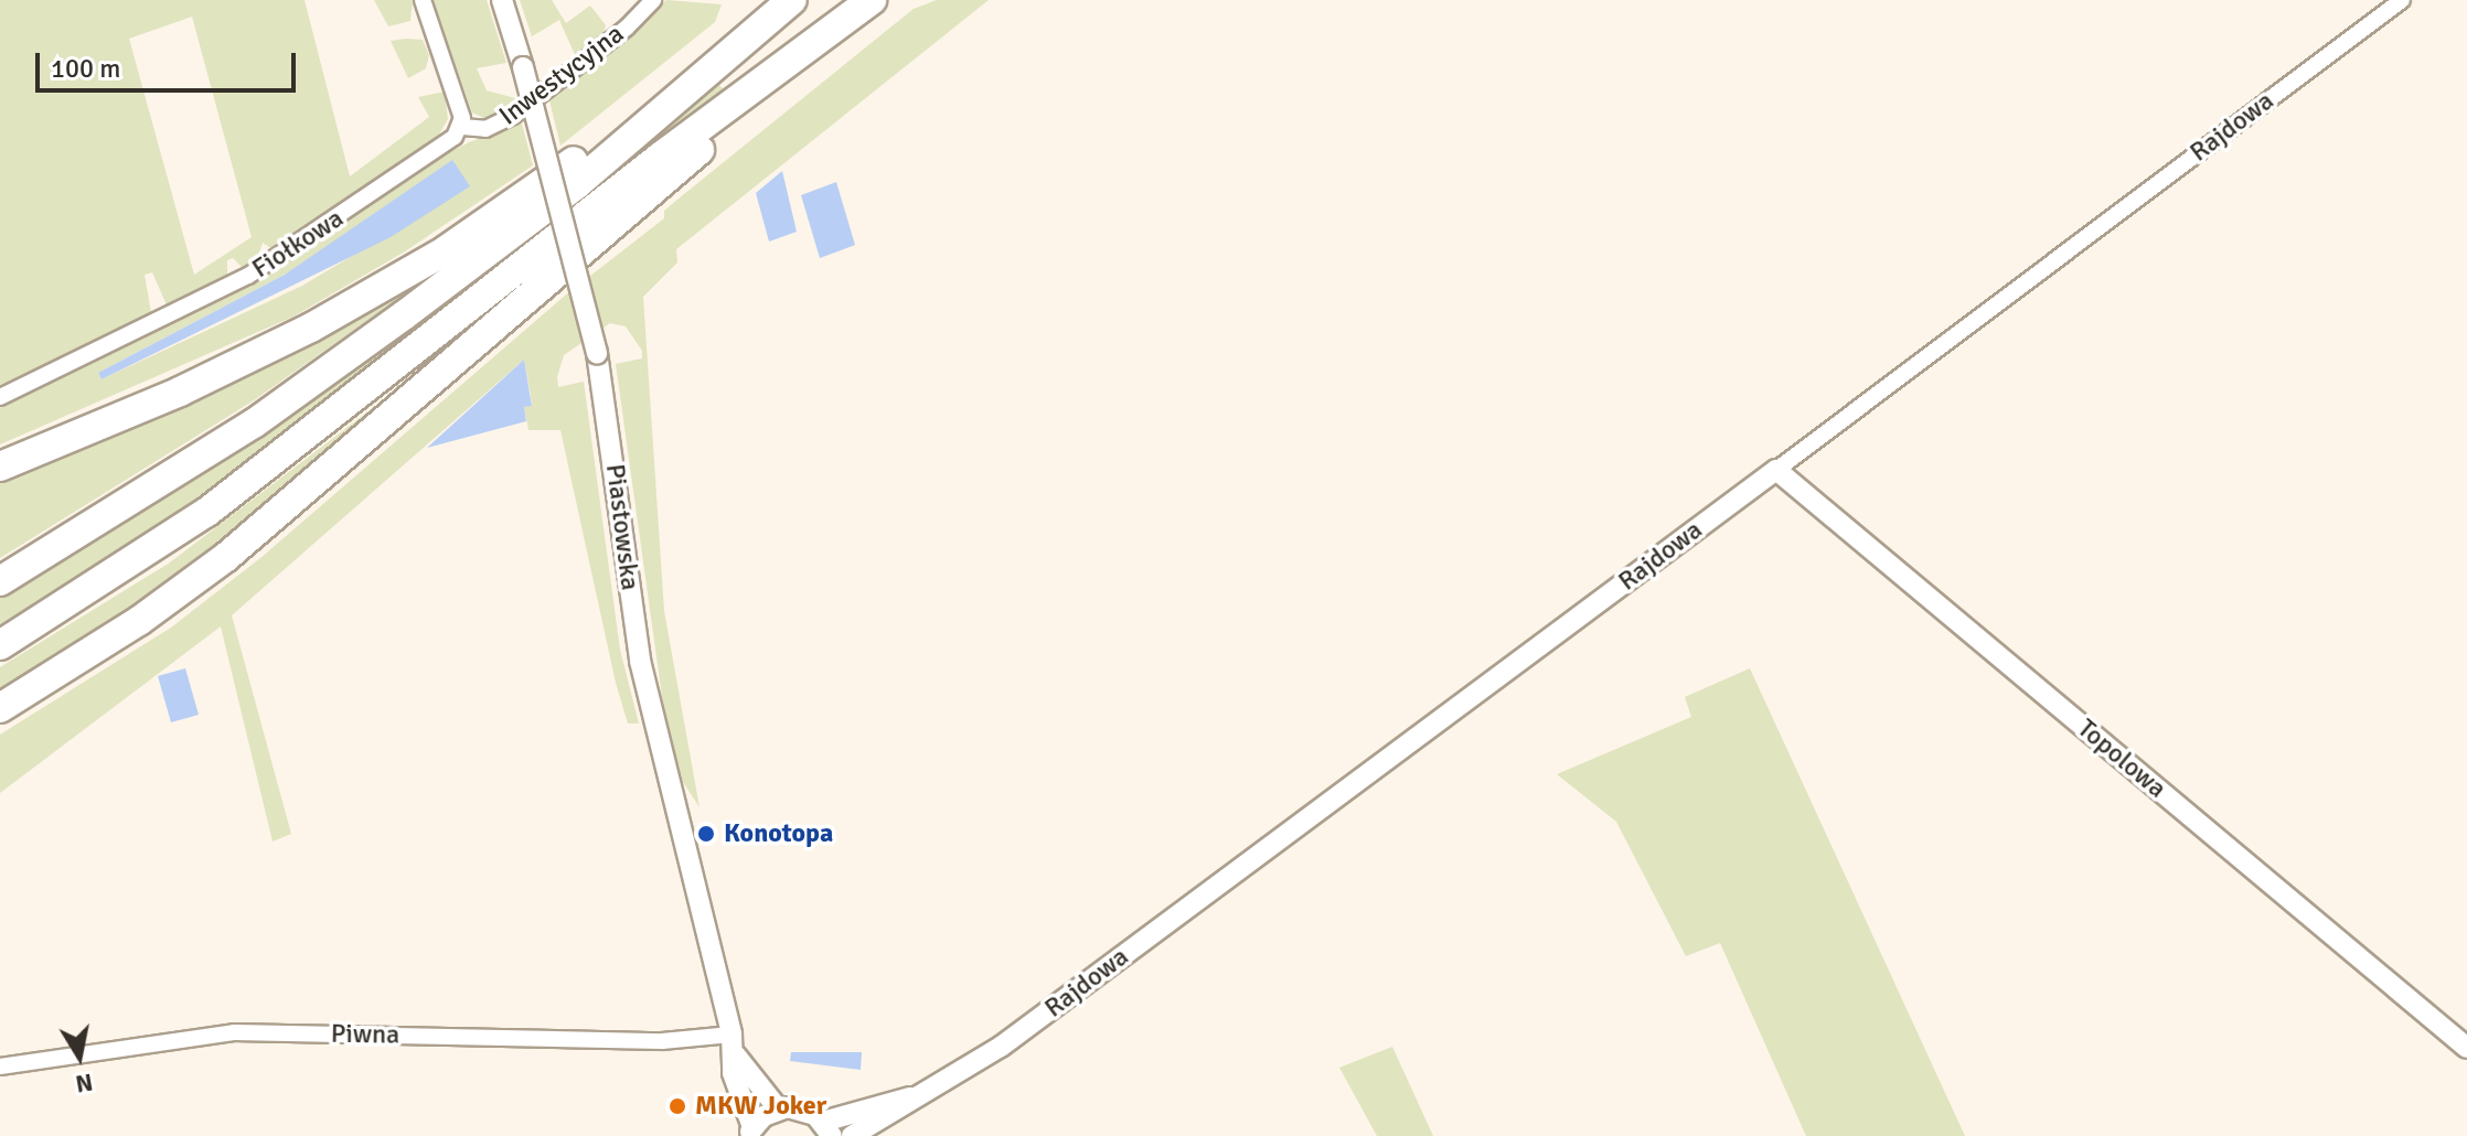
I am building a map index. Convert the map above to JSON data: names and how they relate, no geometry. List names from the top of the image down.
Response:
{
  "streets": {
    "street": [
      "Inwestycyjna",
      "Rajdowa",
      "Fiołkowa",
      "Piastowska",
      "Topolowa",
      "Piwna"
    ]
  },
  "crossings": [
    ["Inwestycyjna", "Fiołkowa"],
    ["Rajdowa", "Topolowa"],
    ["Piastowska", "Piwna"]
  ],
  "places": ["Konotopa", "MKW Joker"],
  "scale_bar": "100 m",
  "north": "bottom"
}
